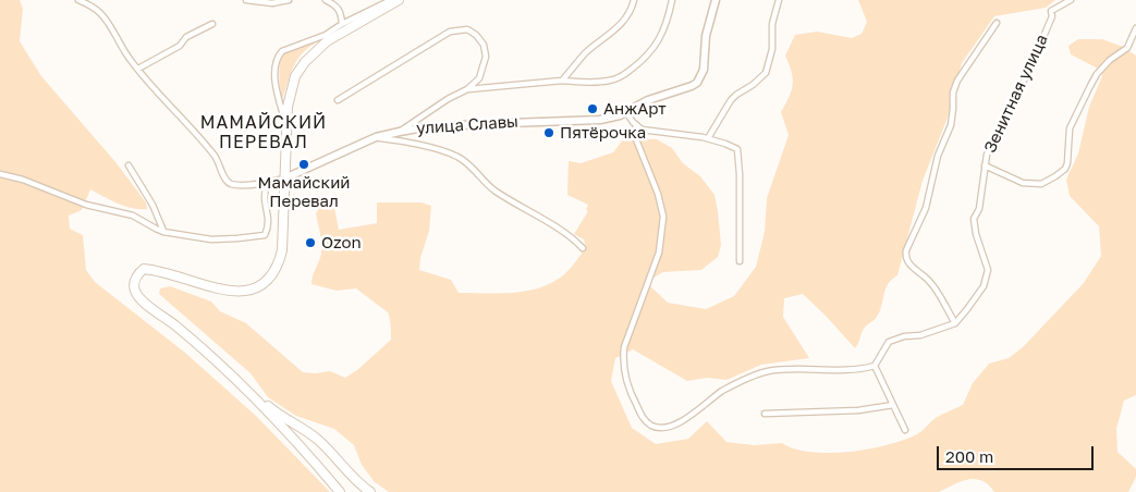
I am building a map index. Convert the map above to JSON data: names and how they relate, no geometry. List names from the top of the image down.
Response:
{
  "streets": {
    "street": ["Зенитная улица", "улица Славы"]
  },
  "districts": ["МАМАЙСКИЙ ПЕРЕВАЛ"],
  "places": [
    "АнжАрт",
    "Пятёрочка",
    "Мамайский Перевал",
    "Ozon"
  ],
  "scale_bar": "200 m"
}
